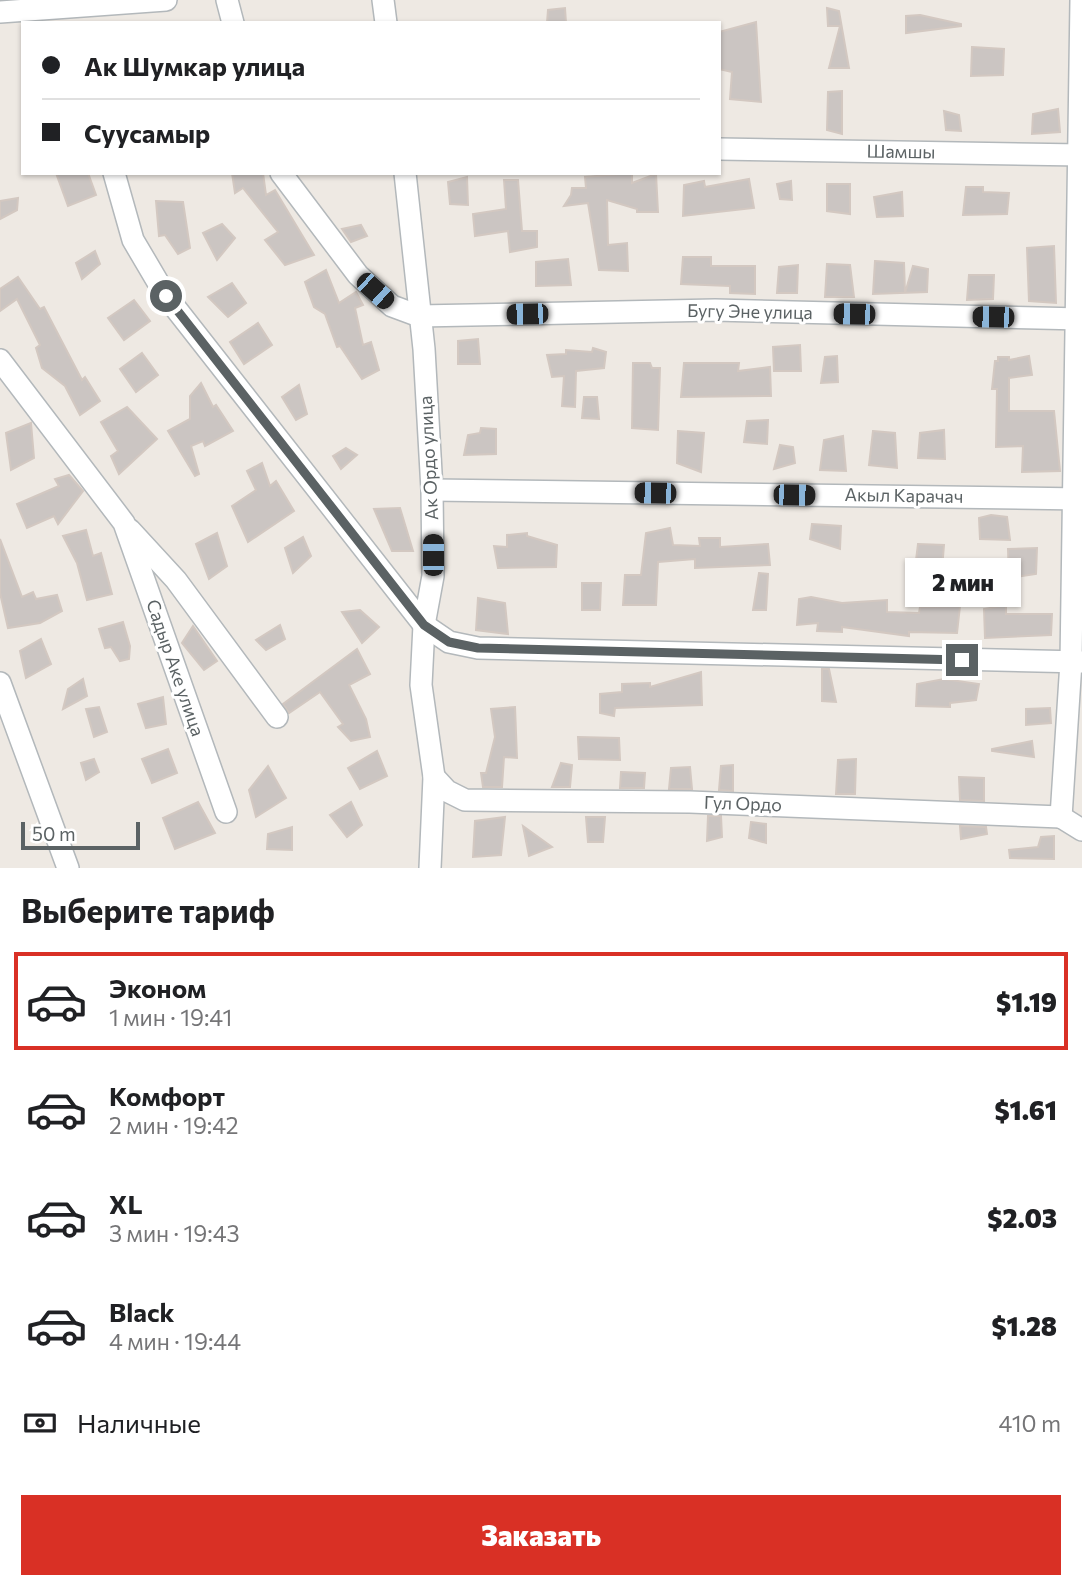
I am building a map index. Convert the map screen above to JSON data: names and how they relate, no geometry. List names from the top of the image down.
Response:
{
  "streets": {
    "street": [
      "Шамшы",
      "Бугу Эне улица",
      "Ак Ордо улица",
      "Акыл Карачач",
      "Садыр Аке улица",
      "Гул Ордо"
    ]
  },
  "crossings": [
    ["Бугу Эне улица", "Ак Ордо улица"],
    ["Ак Ордо улица", "Акыл Карачач"],
    ["Ак Ордо улица", "Гул Ордо"]
  ],
  "scale_bar": "50 m",
  "page": {
    "banner": ["Ак Шумкар улица", "Суусамыр"],
    "bubble": "2 мин",
    "scale": "50 m",
    "heading": "Выберите тариф",
    "list": [
      {
        "name": "Эконом",
        "note": "1 мин · 19:41",
        "value": "$1.19"
      },
      {
        "name": "Комфорт",
        "note": "2 мин · 19:42",
        "value": "$1.61"
      },
      {
        "name": "XL",
        "note": "3 мин · 19:43",
        "value": "$2.03"
      },
      {
        "name": "Black",
        "note": "4 мин · 19:44",
        "value": "$1.28"
      }
    ],
    "pay": ["Наличные", "410 m"],
    "buttons": "Заказать"
  }
}
